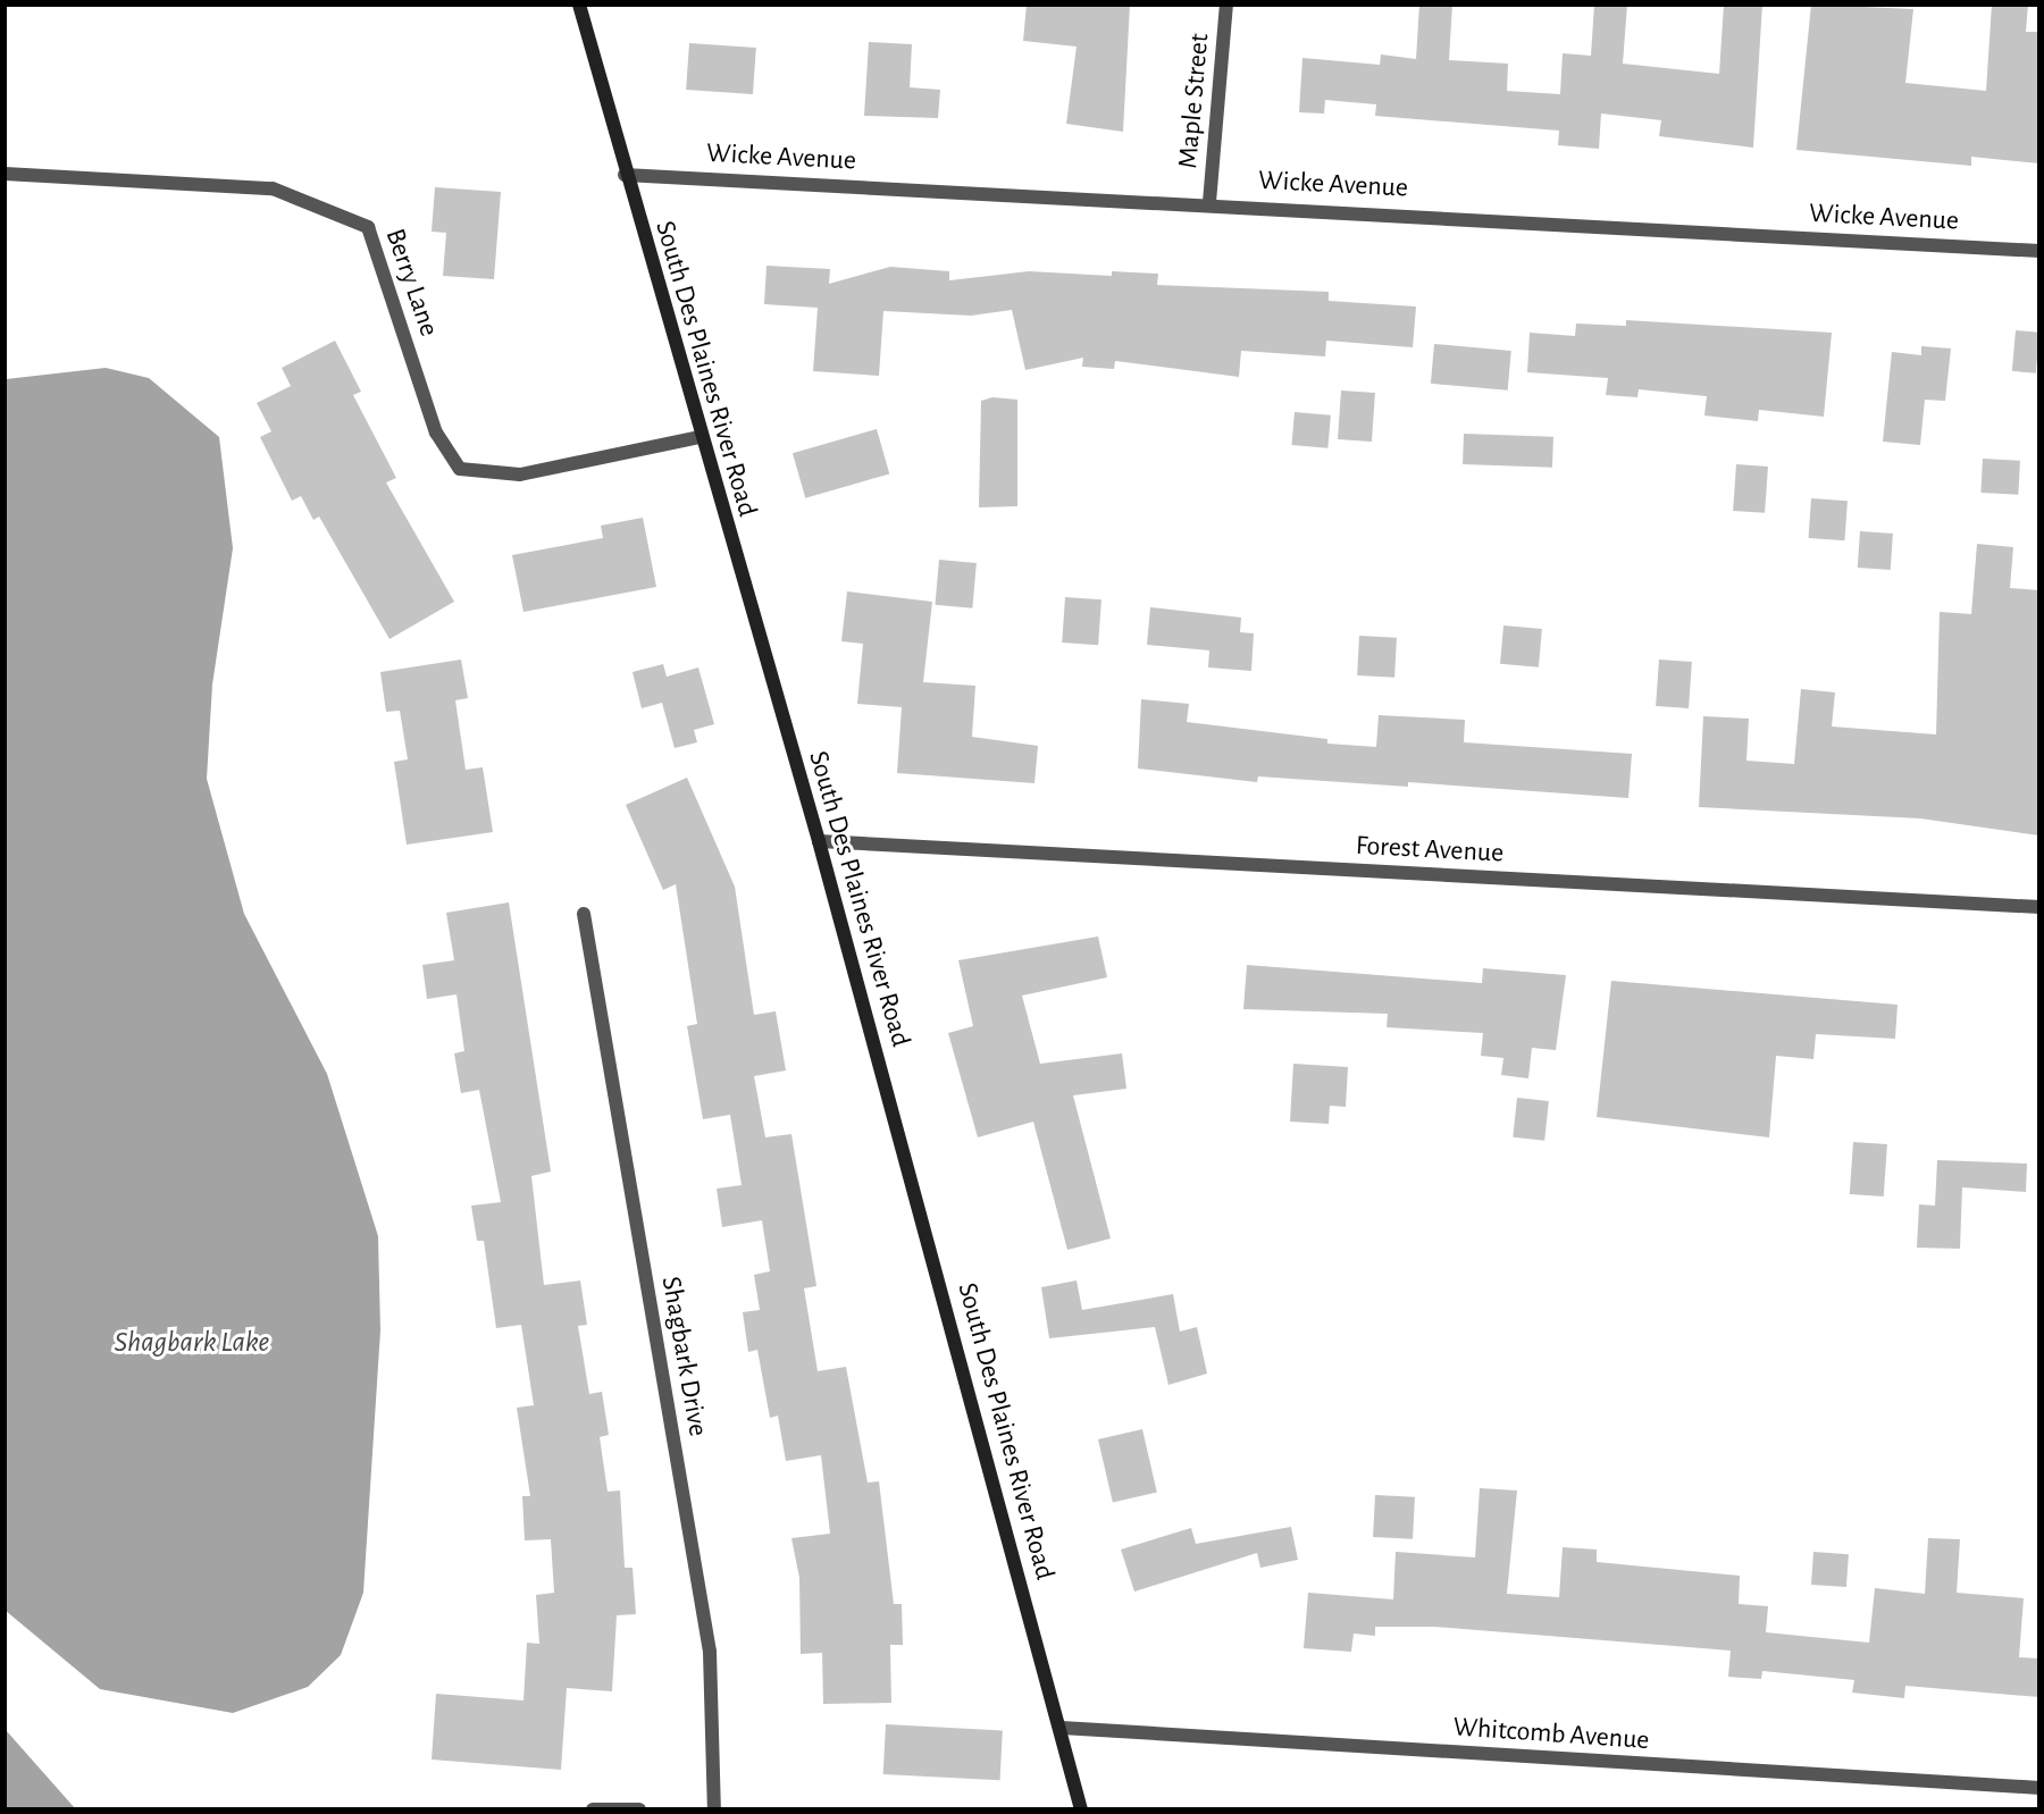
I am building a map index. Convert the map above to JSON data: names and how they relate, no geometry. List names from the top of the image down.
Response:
{
  "streets": {
    "main road": ["South Des Plaines River Road"],
    "street": [
      "Maple Street",
      "Wicke Avenue",
      "Berry Lane",
      "Forest Avenue",
      "Shagbark Drive",
      "Whitcomb Avenue"
    ]
  },
  "crossings": [
    ["Maple Street", "Wicke Avenue"],
    ["Wicke Avenue", "South Des Plaines River Road"],
    ["Berry Lane", "South Des Plaines River Road"],
    ["South Des Plaines River Road", "Forest Avenue"],
    ["South Des Plaines River Road", "Whitcomb Avenue"]
  ],
  "water": ["Shagbark Lake"]
}
